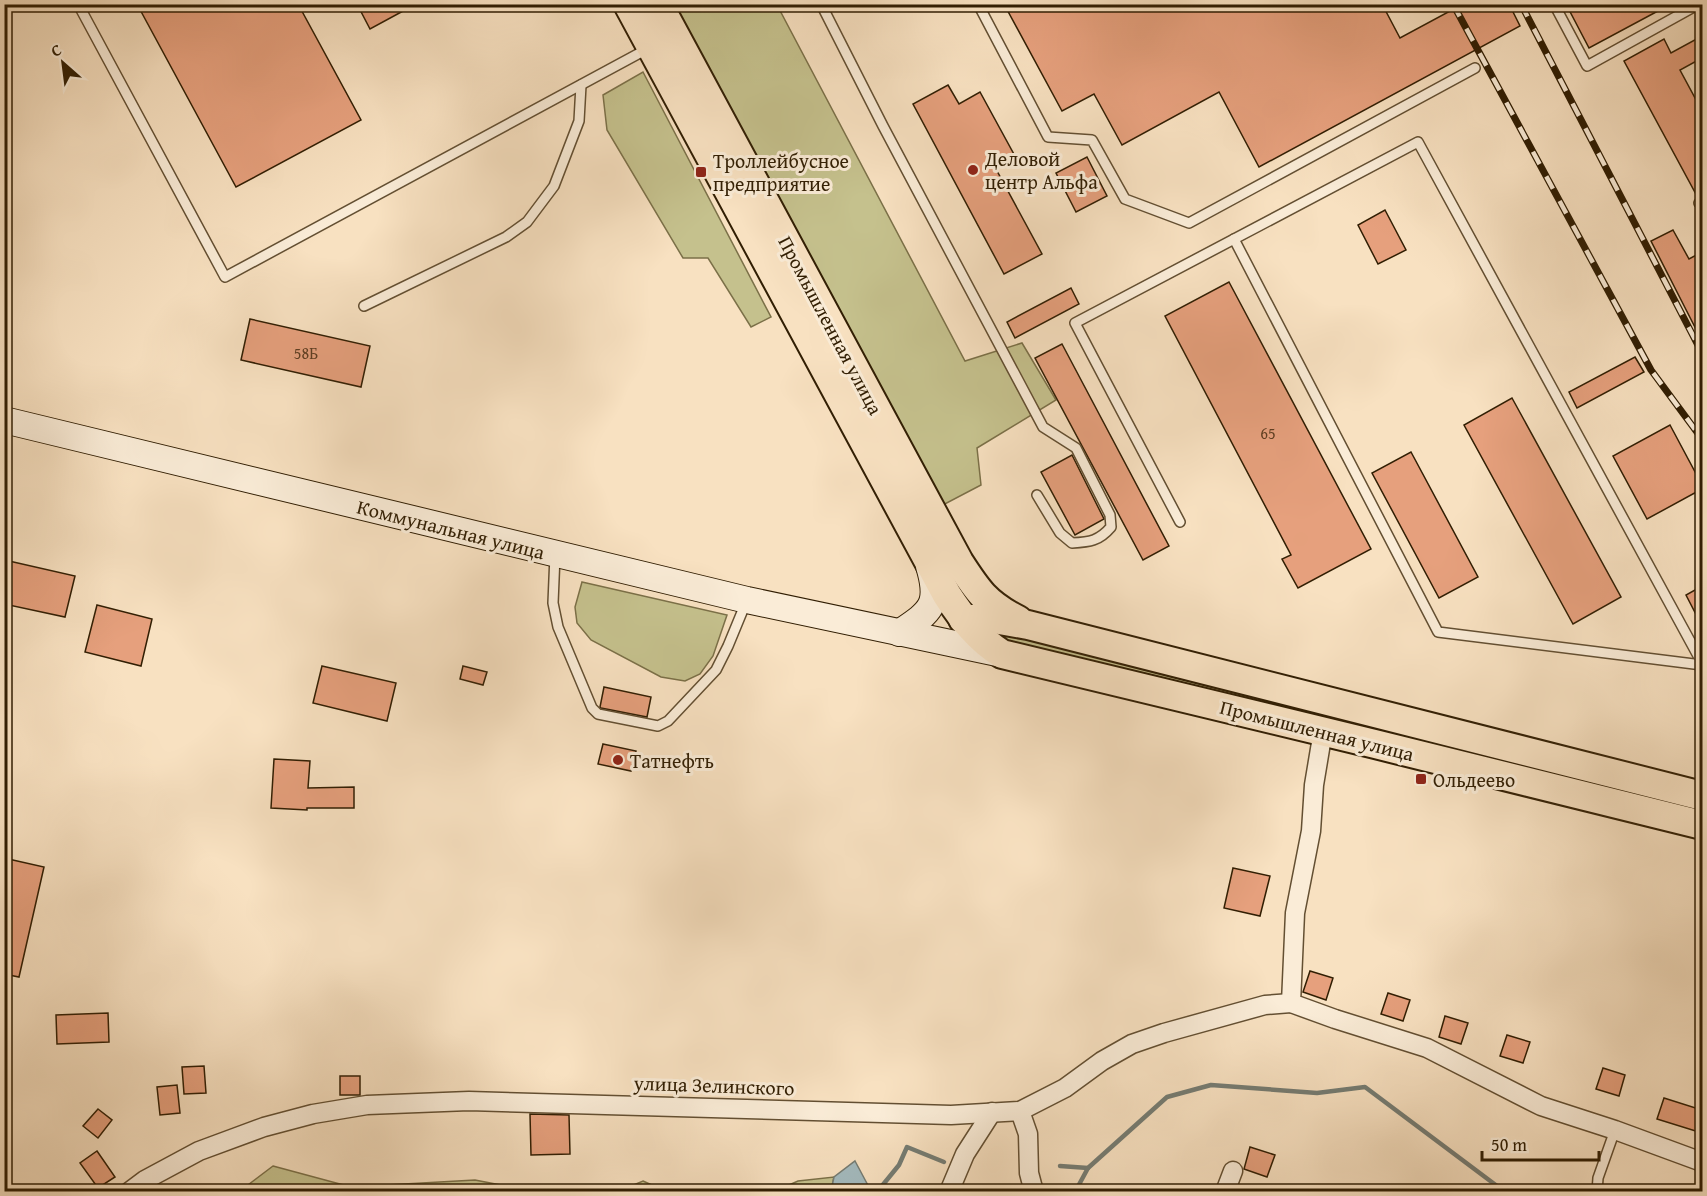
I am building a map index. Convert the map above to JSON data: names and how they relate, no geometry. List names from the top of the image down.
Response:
{
  "streets": {
    "main road": ["Промышленная улица", "Коммунальная улица"],
    "street": ["улица Зелинского"]
  },
  "crossings": [
    ["Промышленная улица", "Коммунальная улица"]
  ],
  "places": {
    "other": ["Деловой центр Альфа", "Татнефть"],
    "transit": ["Троллейбусное предприятие", "Ольдеево"]
  },
  "house_numbers": ["58Б", "65"],
  "scale_bar": "50 m",
  "north": "top left"
}
